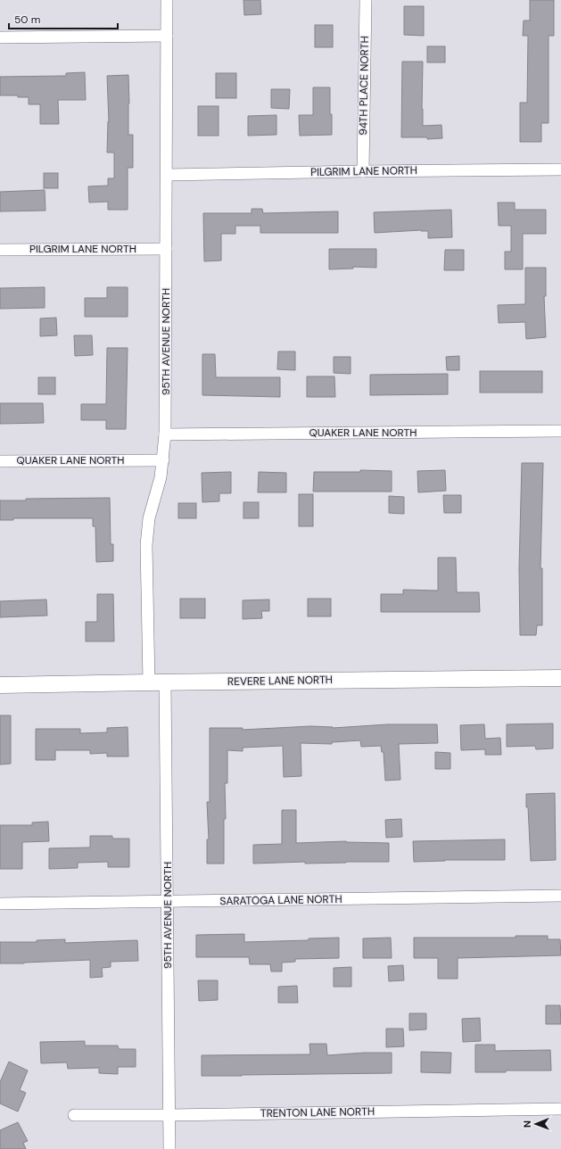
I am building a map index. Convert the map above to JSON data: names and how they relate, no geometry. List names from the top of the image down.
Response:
{
  "streets": {
    "street": [
      "94TH PLACE NORTH",
      "PILGRIM LANE NORTH",
      "95TH AVENUE NORTH",
      "QUAKER LANE NORTH",
      "REVERE LANE NORTH",
      "SARATOGA LANE NORTH",
      "TRENTON LANE NORTH"
    ]
  },
  "crossings": [
    ["94TH PLACE NORTH", "PILGRIM LANE NORTH"],
    ["PILGRIM LANE NORTH", "95TH AVENUE NORTH"],
    ["95TH AVENUE NORTH", "QUAKER LANE NORTH"],
    ["95TH AVENUE NORTH", "REVERE LANE NORTH"],
    ["95TH AVENUE NORTH", "SARATOGA LANE NORTH"],
    ["95TH AVENUE NORTH", "TRENTON LANE NORTH"]
  ],
  "scale_bar": "50 m",
  "north": "left"
}
